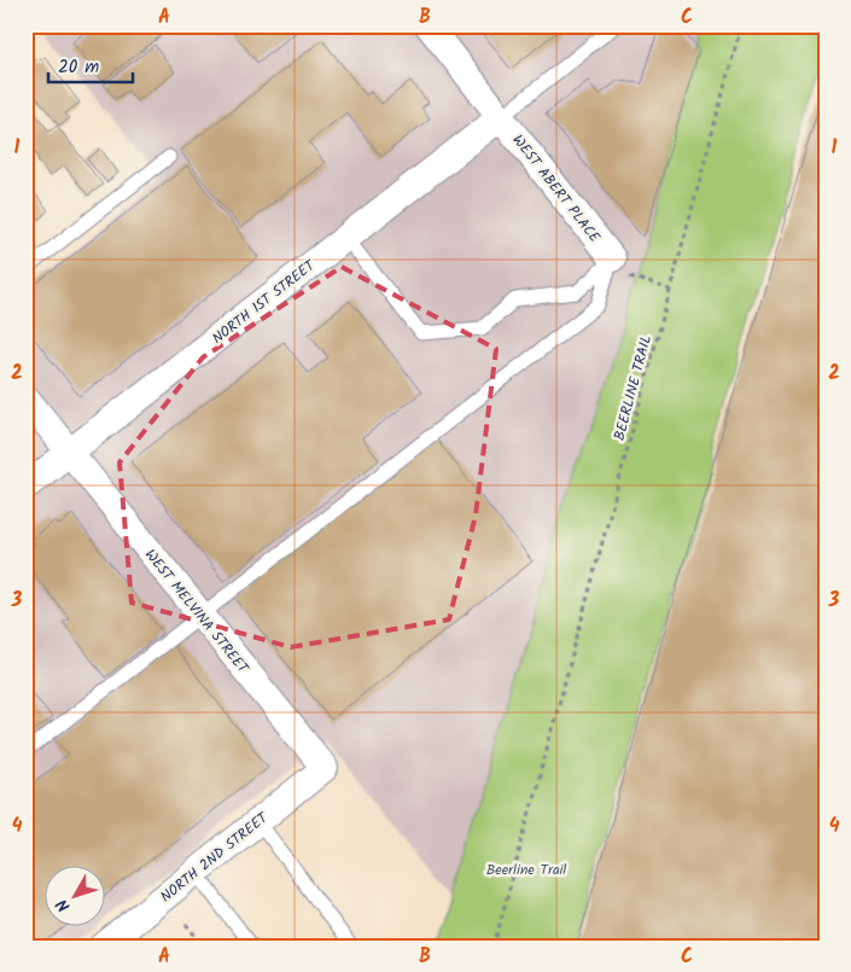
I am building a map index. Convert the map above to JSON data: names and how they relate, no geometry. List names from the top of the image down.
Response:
{
  "streets": {
    "street": [
      "WEST ABERT PLACE",
      "NORTH 1ST STREET",
      "WEST MELVINA STREET",
      "NORTH 2ND STREET"
    ],
    "path": ["BEERLINE TRAIL"]
  },
  "crossings": [
    ["WEST ABERT PLACE", "NORTH 1ST STREET"],
    ["NORTH 1ST STREET", "WEST MELVINA STREET"],
    ["WEST MELVINA STREET", "NORTH 2ND STREET"]
  ],
  "parks": ["Beerline Trail"],
  "scale_bar": "20 m",
  "north": "bottom left",
  "grid": {
    "columns": ["A", "B", "C"],
    "rows": [
      "1",
      "2",
      "3",
      "4"
    ]
  }
}
